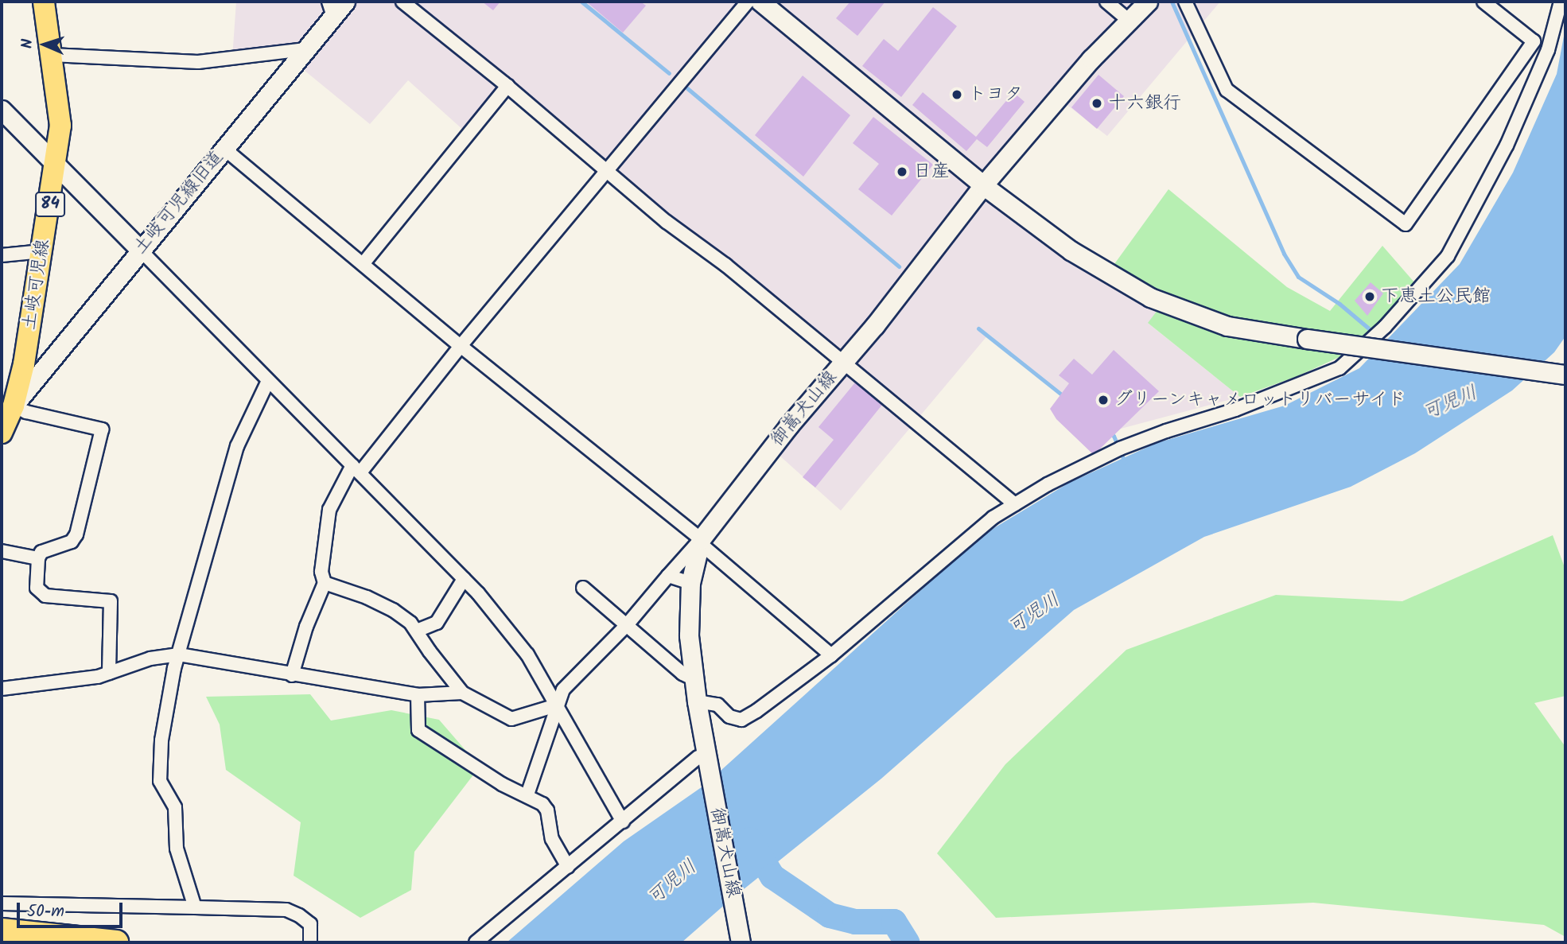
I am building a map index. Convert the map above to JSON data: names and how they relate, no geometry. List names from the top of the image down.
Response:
{
  "streets": {
    "main road": ["84", "土岐可児線"],
    "street": ["土岐可児線旧道", "御嵩犬山線"]
  },
  "crossings": [
    ["土岐可児線旧道", "土岐可児線"]
  ],
  "water": ["可児川"],
  "places": [
    "トヨタ",
    "十六銀行",
    "日産",
    "下恵土公民館",
    "グリーンキャメロットリバーサイド"
  ],
  "scale_bar": "50 m",
  "north": "left"
}
